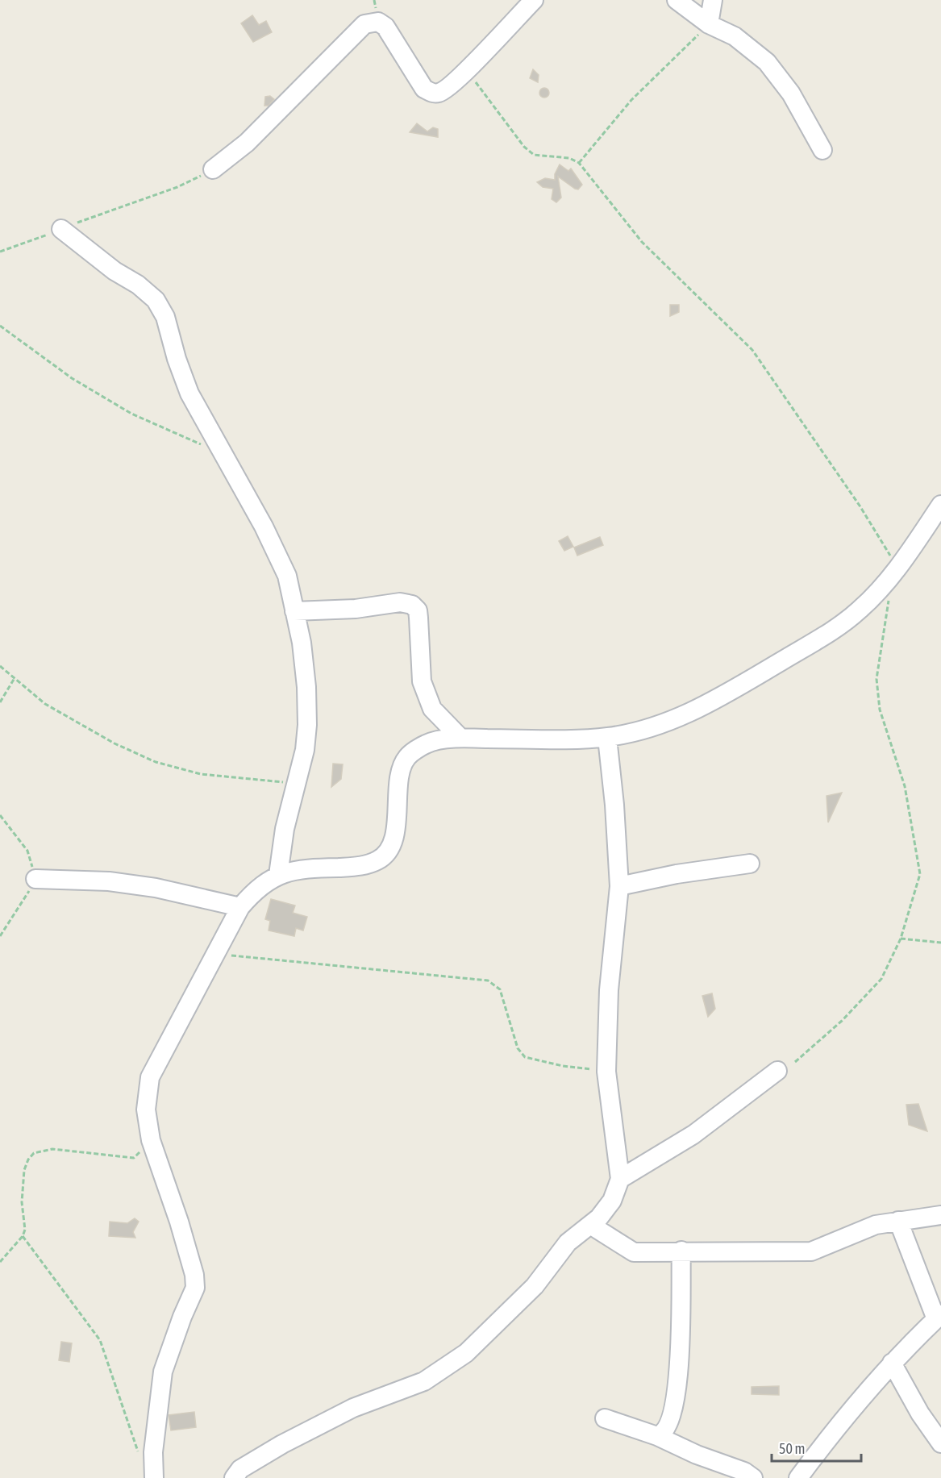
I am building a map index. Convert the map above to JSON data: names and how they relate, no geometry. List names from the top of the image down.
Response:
{
  "scale_bar": "50 m"
}
